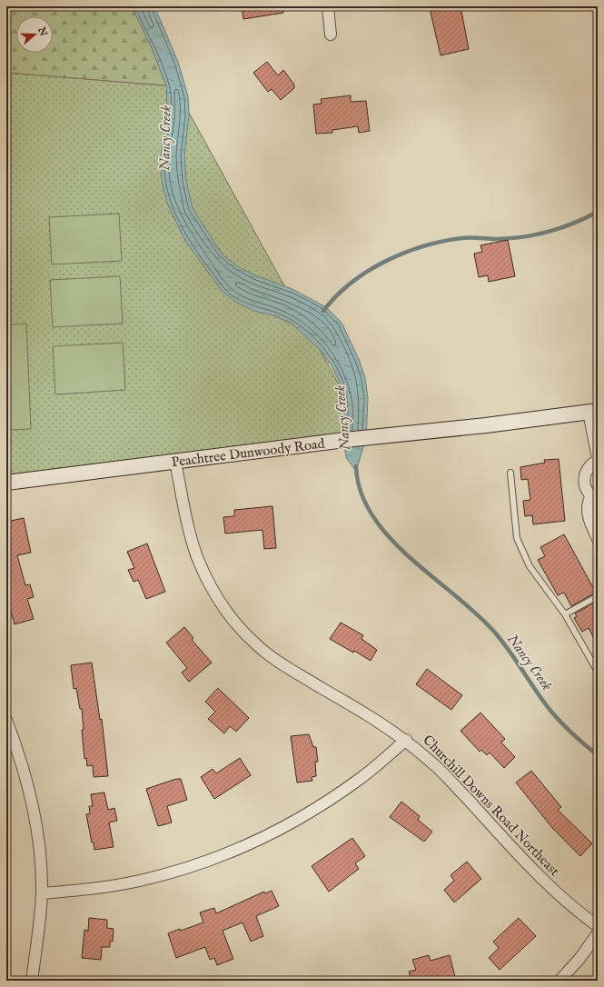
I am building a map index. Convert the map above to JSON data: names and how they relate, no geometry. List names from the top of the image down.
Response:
{
  "streets": {
    "main road": ["Peachtree Dunwoody Road"],
    "street": ["Churchill Downs Road Northeast"]
  },
  "crossings": [
    ["Peachtree Dunwoody Road", "Churchill Downs Road Northeast"]
  ],
  "water": ["Nancy Creek"],
  "north": "right"
}
